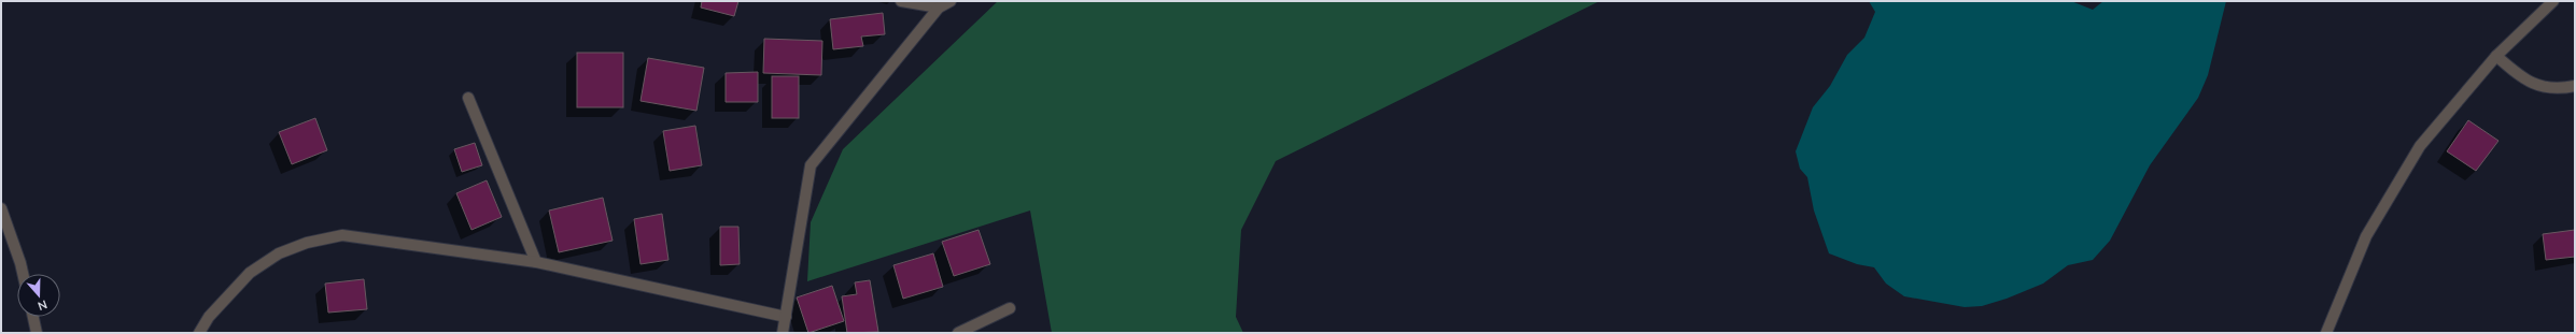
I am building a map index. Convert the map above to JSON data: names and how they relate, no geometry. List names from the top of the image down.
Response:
{
  "north": "bottom"
}
